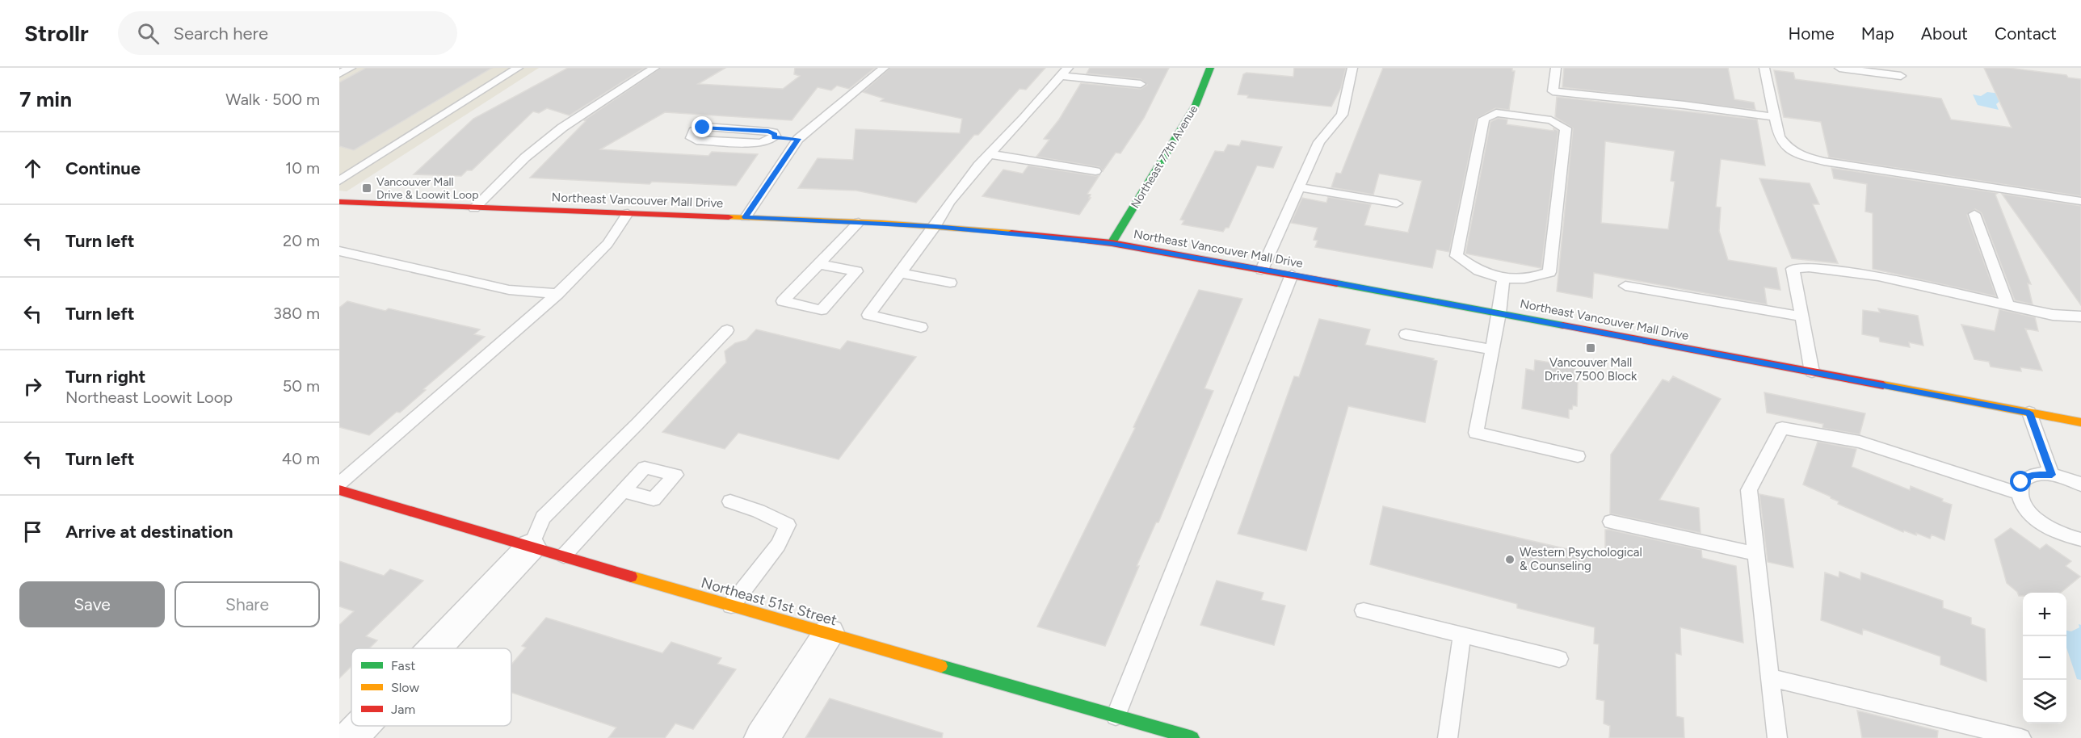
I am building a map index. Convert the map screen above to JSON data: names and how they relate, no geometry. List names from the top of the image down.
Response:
{
  "streets": {
    "main road": ["Northeast 77th Avenue", "Northeast Vancouver Mall Drive", "Northeast 51st Street"]
  },
  "crossings": [
    ["Northeast 77th Avenue", "Northeast Vancouver Mall Drive"]
  ],
  "places": {
    "transit": ["Vancouver Mall Drive & Loowit Loop", "Vancouver Mall Drive 7500 Block"],
    "other": ["Western Psychological & Counseling"]
  },
  "legend": ["Fast", "Slow", "Jam"],
  "page": {
    "header": "Strollr",
    "search": "Search here",
    "nav": [
      "Home",
      "Map",
      "About",
      "Contact"
    ],
    "heading": ["7 min", "Walk · 500 m"],
    "list": [
      ["Continue", "10 m"],
      ["Turn left", "20 m"],
      ["Turn left", "380 m"],
      ["Turn right", "Northeast Loowit Loop", "50 m"],
      ["Turn left", "40 m"],
      "Arrive at destination"
    ],
    "buttons": ["Save", "Share"],
    "map_buttons": ["+", "−"]
  }
}
